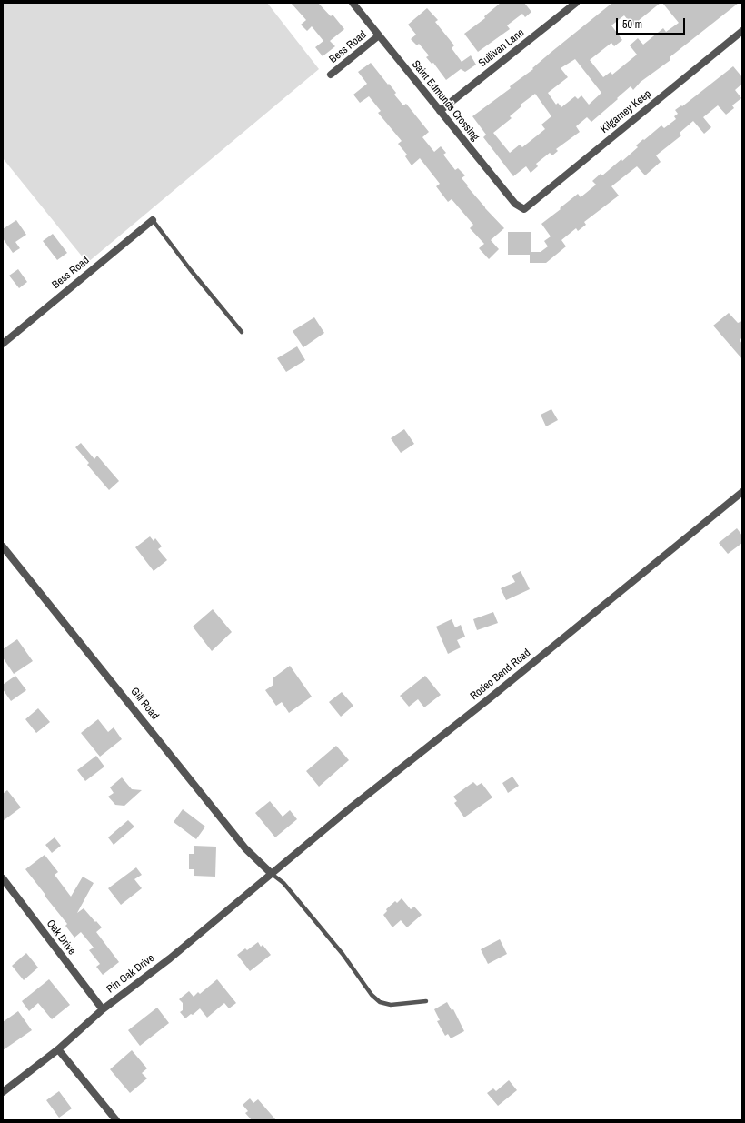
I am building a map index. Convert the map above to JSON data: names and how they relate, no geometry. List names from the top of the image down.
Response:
{
  "streets": {
    "street": [
      "Bess Road",
      "Sullivan Lane",
      "Saint Edmunds Crossing",
      "Kilgarney Keep",
      "Rodeo Bend Road",
      "Gill Road",
      "Oak Drive",
      "Pin Oak Drive"
    ]
  },
  "crossings": [
    ["Bess Road", "Saint Edmunds Crossing"],
    ["Sullivan Lane", "Saint Edmunds Crossing"],
    ["Saint Edmunds Crossing", "Kilgarney Keep"],
    ["Rodeo Bend Road", "Gill Road"],
    ["Rodeo Bend Road", "Pin Oak Drive"],
    ["Gill Road", "Pin Oak Drive"],
    ["Oak Drive", "Pin Oak Drive"]
  ],
  "scale_bar": "50 m"
}
